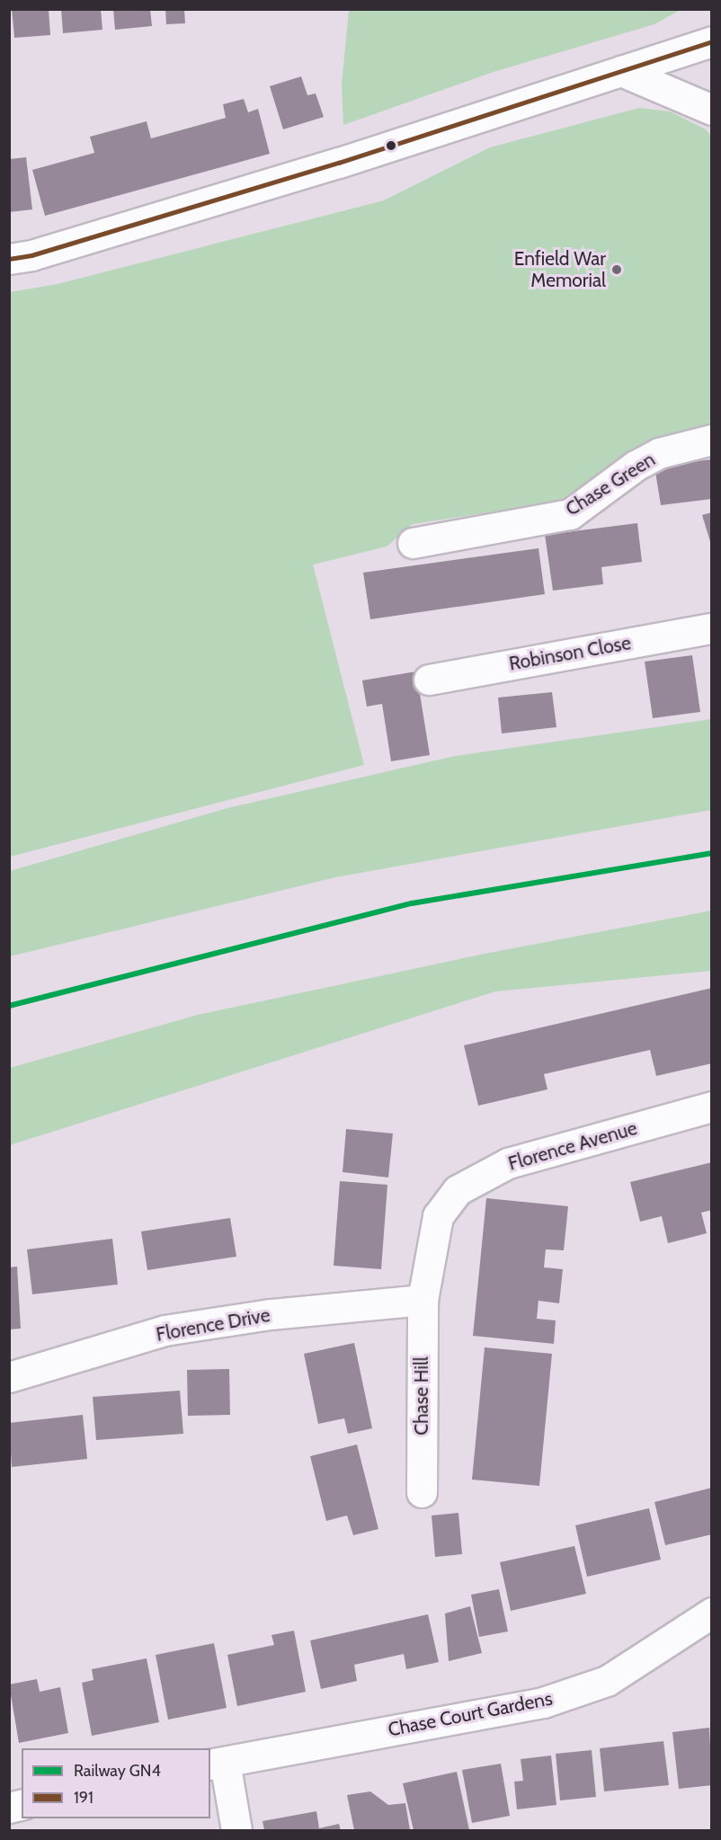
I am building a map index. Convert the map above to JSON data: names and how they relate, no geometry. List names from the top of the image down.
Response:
{
  "streets": {
    "street": [
      "Chase Green",
      "Robinson Close",
      "Florence Avenue",
      "Florence Drive",
      "Chase Hill",
      "Chase Court Gardens"
    ]
  },
  "crossings": [
    ["Florence Avenue", "Florence Drive"],
    ["Florence Avenue", "Chase Hill"],
    ["Florence Drive", "Chase Hill"]
  ],
  "places": ["Enfield War Memorial"],
  "lines": ["transit line 191", "rail line GN4"],
  "legend": ["Railway GN4", "191"]
}
